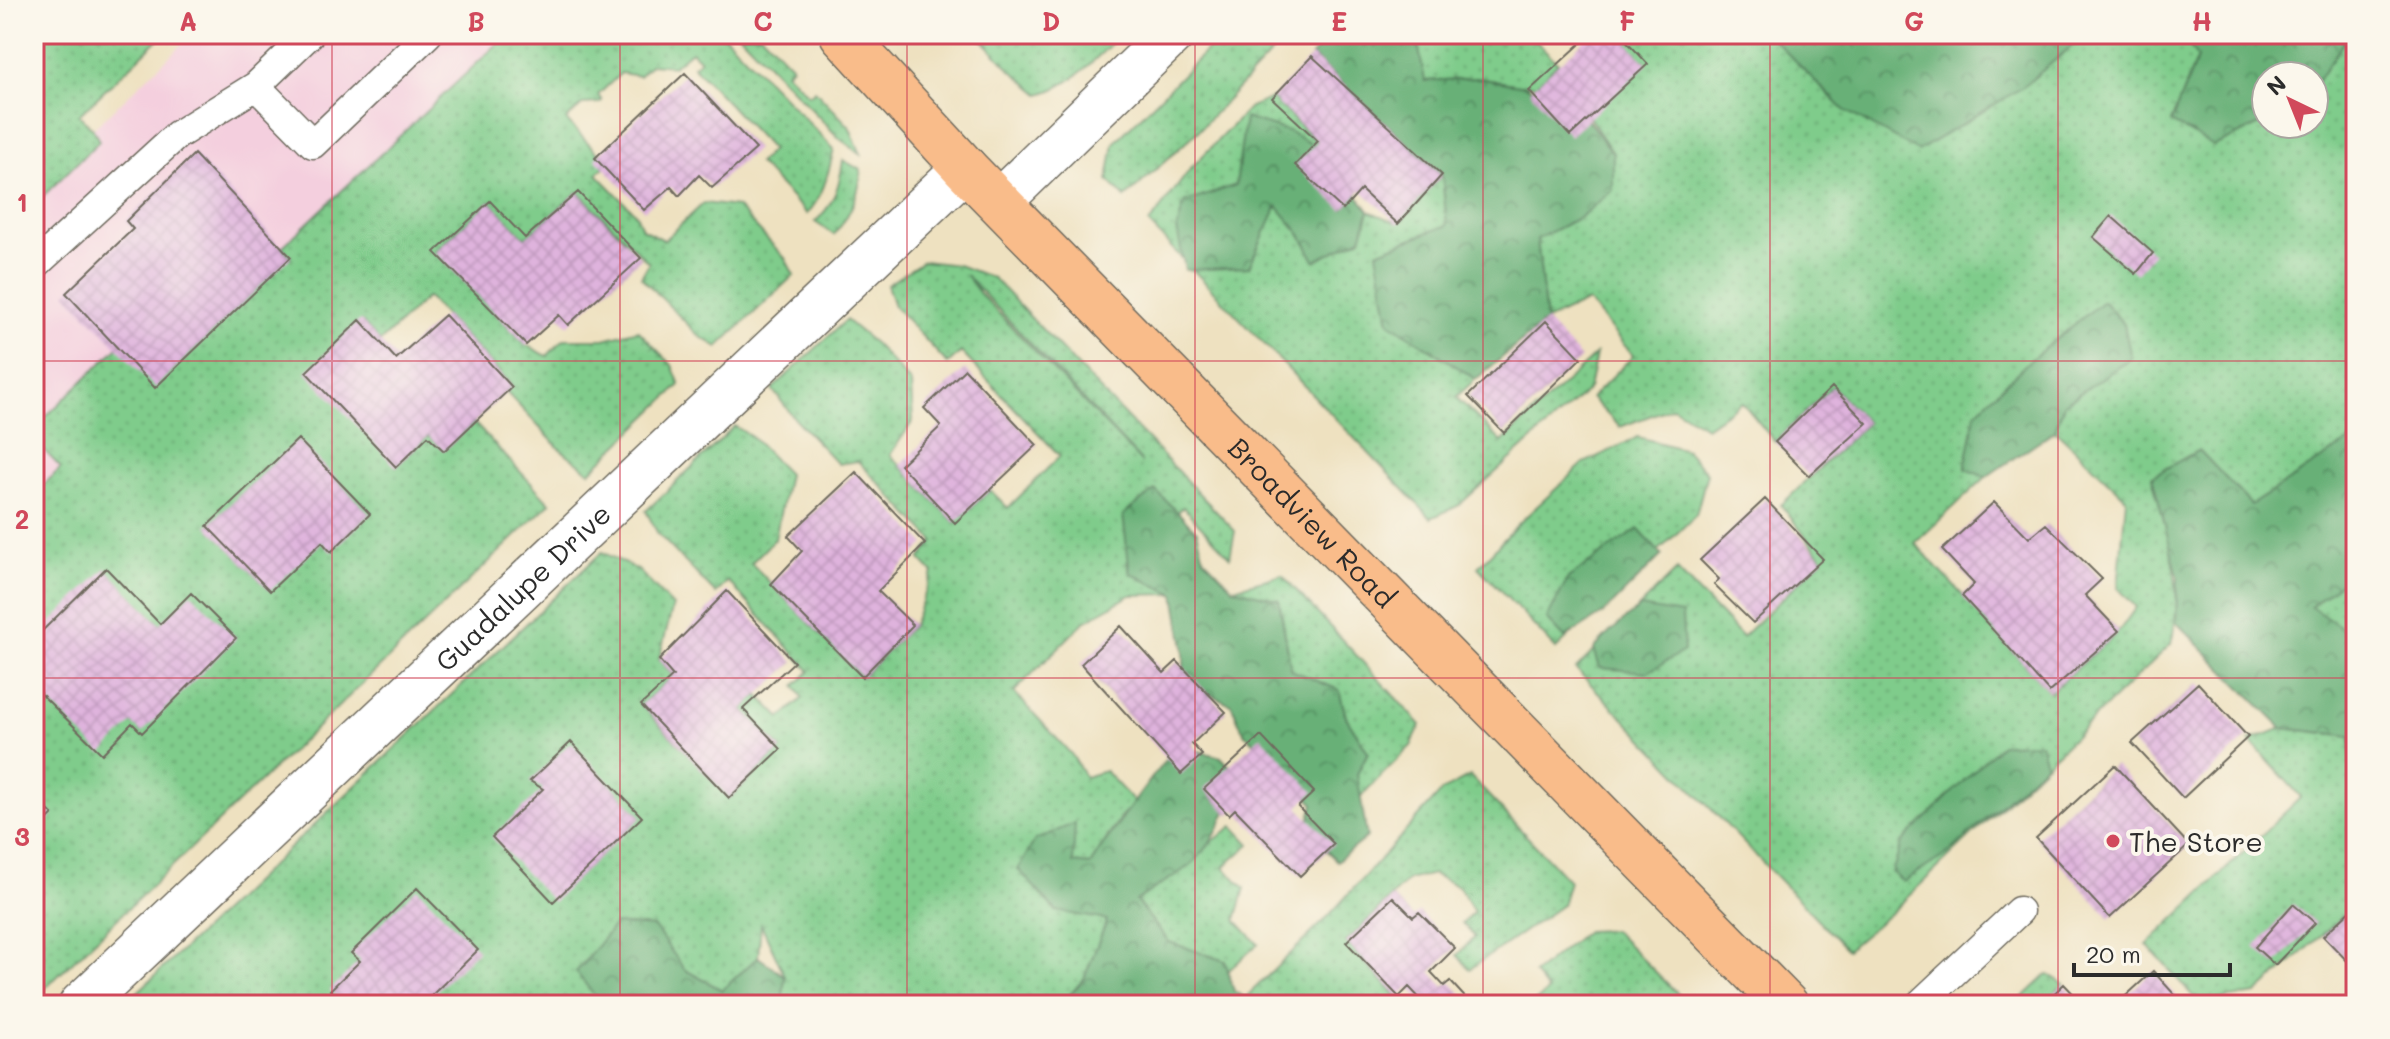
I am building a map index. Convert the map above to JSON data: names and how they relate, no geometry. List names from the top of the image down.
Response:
{
  "streets": {
    "main road": ["Broadview Road"],
    "street": ["Guadalupe Drive"]
  },
  "crossings": [
    ["Broadview Road", "Guadalupe Drive"]
  ],
  "places": ["The Store"],
  "scale_bar": "20 m",
  "north": "top left",
  "grid": {
    "columns": [
      "A",
      "B",
      "C",
      "D",
      "E",
      "F",
      "G",
      "H"
    ],
    "rows": ["1", "2", "3"]
  }
}
